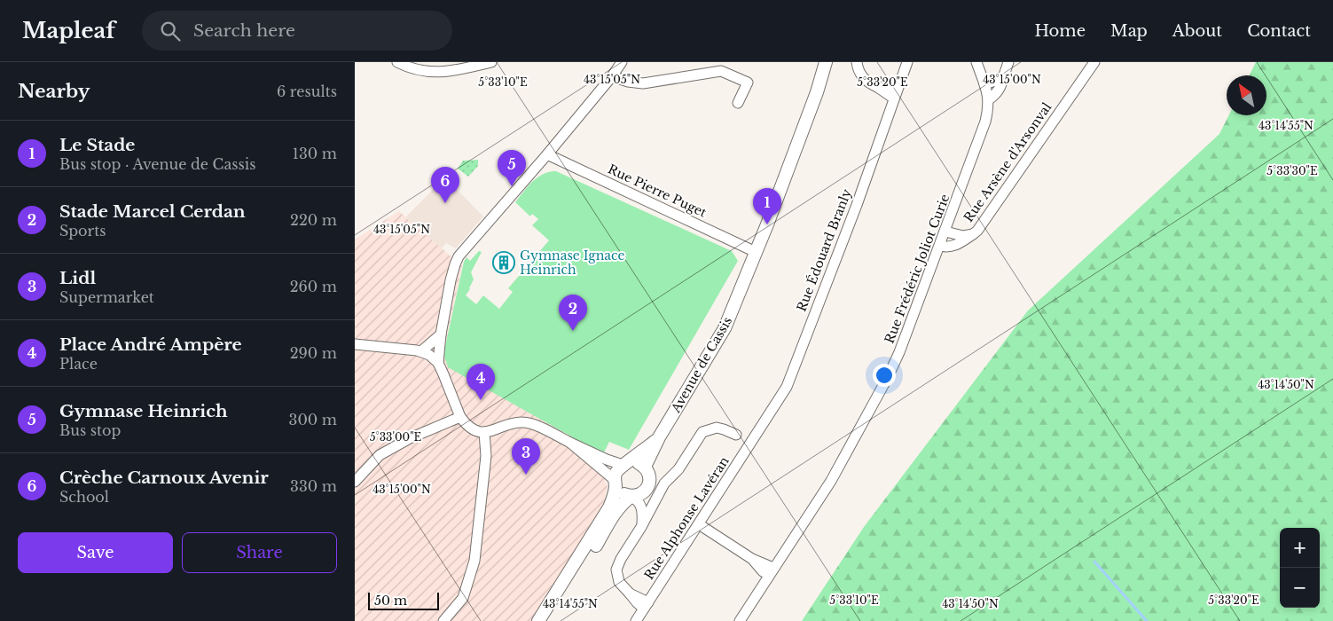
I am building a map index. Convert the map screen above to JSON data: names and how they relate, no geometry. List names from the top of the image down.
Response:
{
  "streets": {
    "main road": ["Avenue de Cassis"],
    "street": [
      "Rue Arsène d'Arsonval",
      "Rue Pierre Puget",
      "Rue Édouard Branly",
      "Rue Frédéric Joliot Curie",
      "Rue Alphonse Lavéran"
    ]
  },
  "crossings": [
    ["Rue Arsène d'Arsonval", "Rue Frédéric Joliot Curie"],
    ["Rue Pierre Puget", "Avenue de Cassis"],
    ["Rue Édouard Branly", "Rue Alphonse Lavéran"]
  ],
  "places": {
    "building": ["Gymnase Ignace Heinrich"]
  },
  "scale_bar": "50 m",
  "north": "top left",
  "page": {
    "header": "Mapleaf",
    "search": "Search here",
    "nav": [
      "Home",
      "Map",
      "About",
      "Contact"
    ],
    "heading": ["Nearby", "6 results"],
    "list": [
      {
        "mark": "1",
        "name": "Le Stade",
        "note": "Bus stop · Avenue de Cassis",
        "value": "130 m"
      },
      {
        "mark": "2",
        "name": "Stade Marcel Cerdan",
        "note": "Sports",
        "value": "220 m"
      },
      {
        "mark": "3",
        "name": "Lidl",
        "note": "Supermarket",
        "value": "260 m"
      },
      {
        "mark": "4",
        "name": "Place André Ampère",
        "note": "Place",
        "value": "290 m"
      },
      {
        "mark": "5",
        "name": "Gymnase Heinrich",
        "note": "Bus stop",
        "value": "300 m"
      },
      {
        "mark": "6",
        "name": "Crèche Carnoux Avenir",
        "note": "School",
        "value": "330 m"
      }
    ],
    "pins": [
      "5",
      "6",
      "1",
      "2",
      "4",
      "3"
    ],
    "buttons": ["Save", "Share"],
    "map_buttons": ["+", "−"],
    "scale": "50 m"
  },
  "coordinates": [
    "43°15'05\"N",
    "43°15'00\"N",
    "5°33'10\"E",
    "5°33'20\"E",
    "43°14'55\"N",
    "5°33'30\"E",
    "43°14'50\"N",
    "5°33'00\"E"
  ]
}
